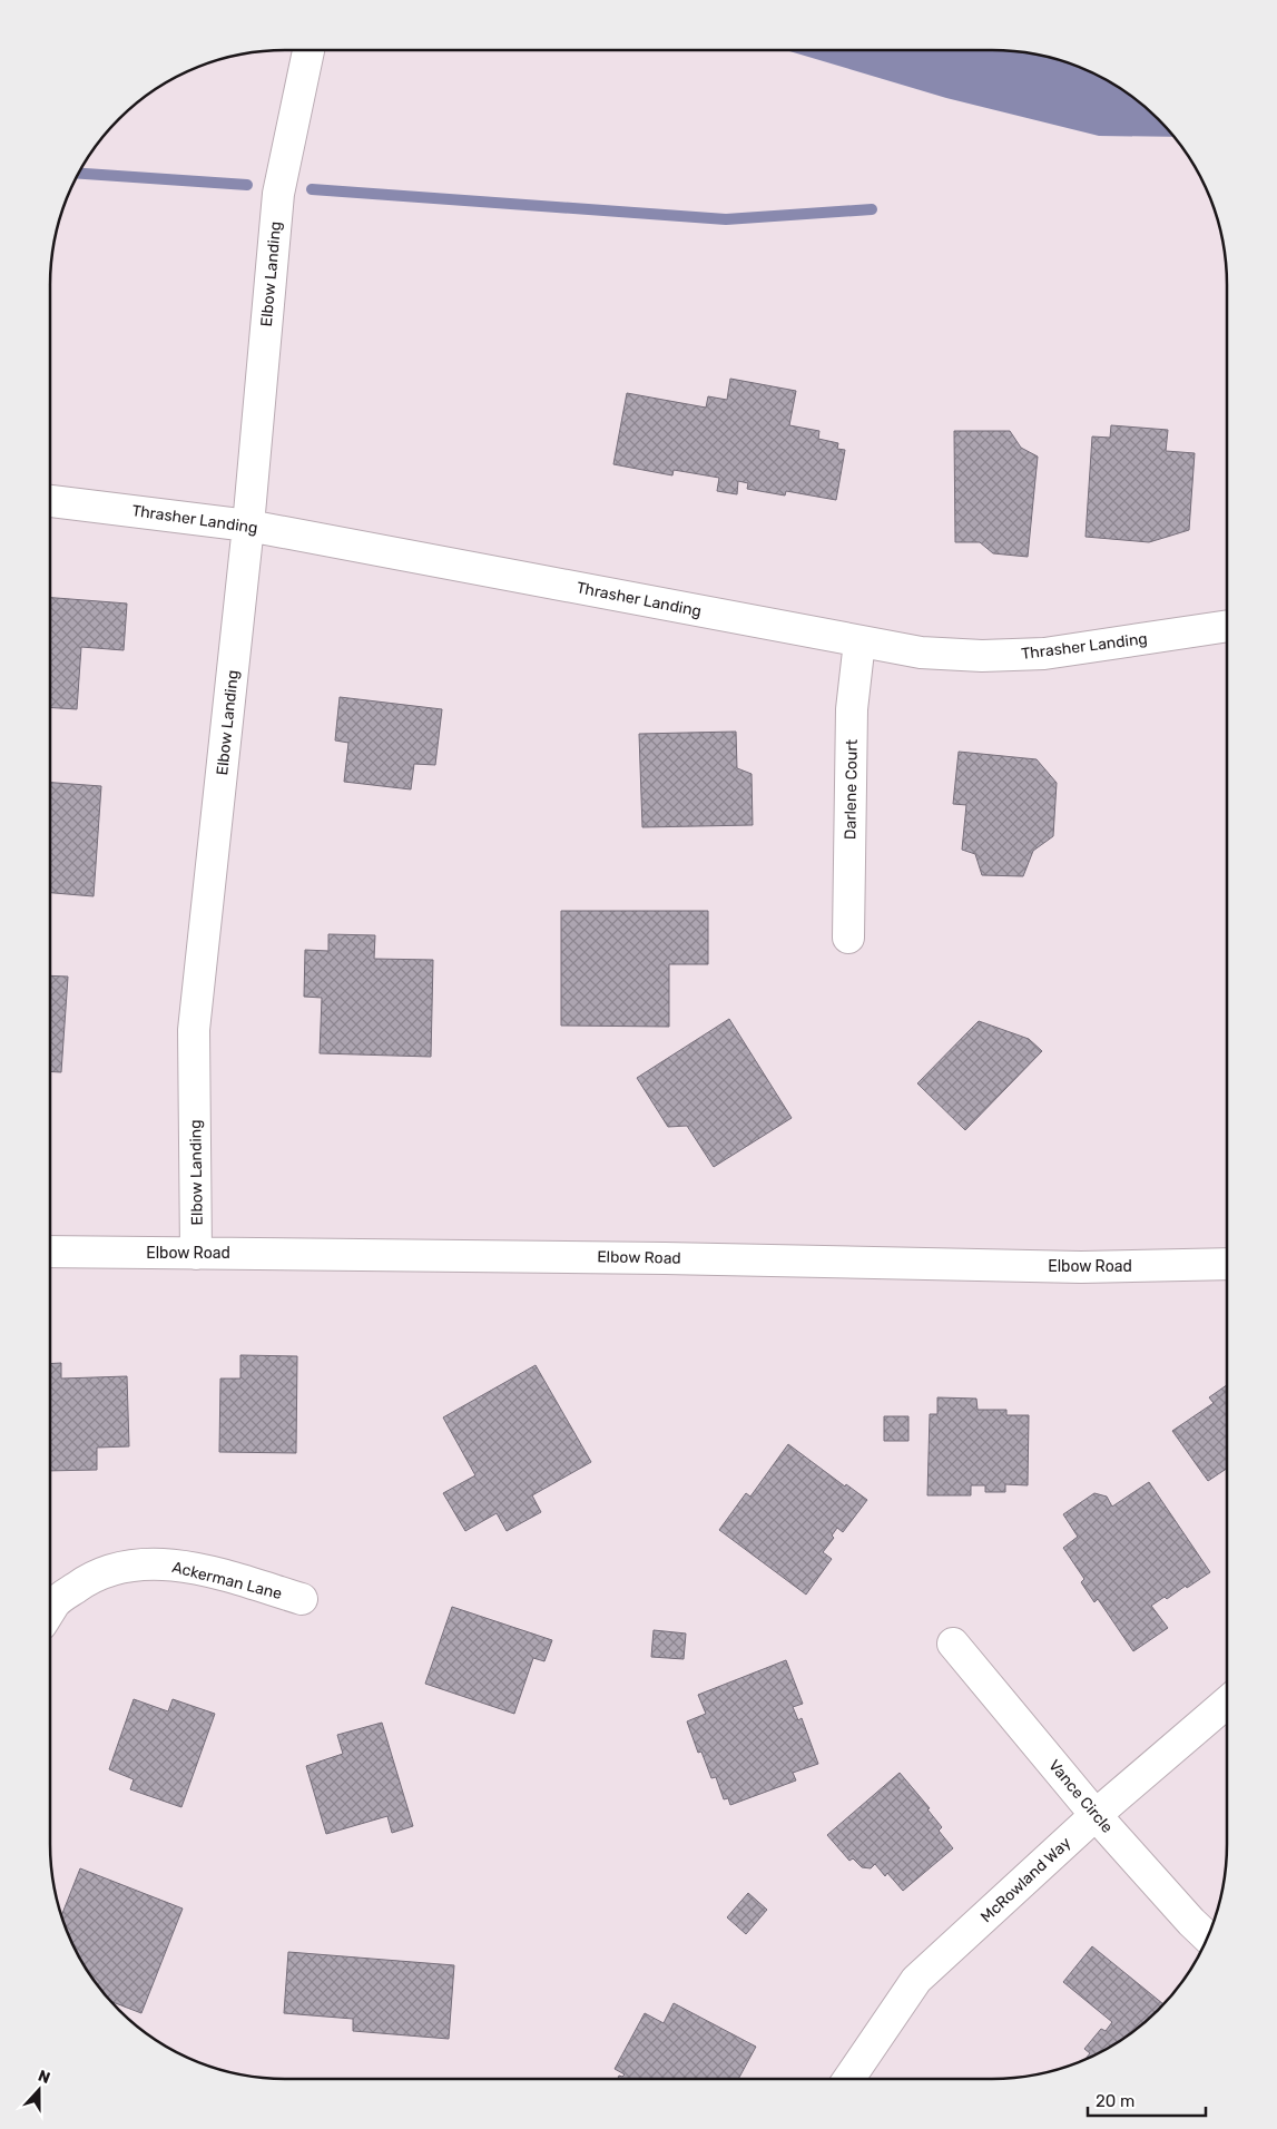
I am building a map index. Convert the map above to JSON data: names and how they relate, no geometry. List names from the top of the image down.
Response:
{
  "streets": {
    "street": [
      "Elbow Landing",
      "Thrasher Landing",
      "Darlene Court",
      "Elbow Road",
      "Ackerman Lane",
      "Vance Circle",
      "McRowland Way"
    ]
  },
  "crossings": [
    ["Elbow Landing", "Thrasher Landing"],
    ["Elbow Landing", "Elbow Road"],
    ["Thrasher Landing", "Darlene Court"],
    ["Vance Circle", "McRowland Way"]
  ],
  "scale_bar": "20 m",
  "north": "top"
}
